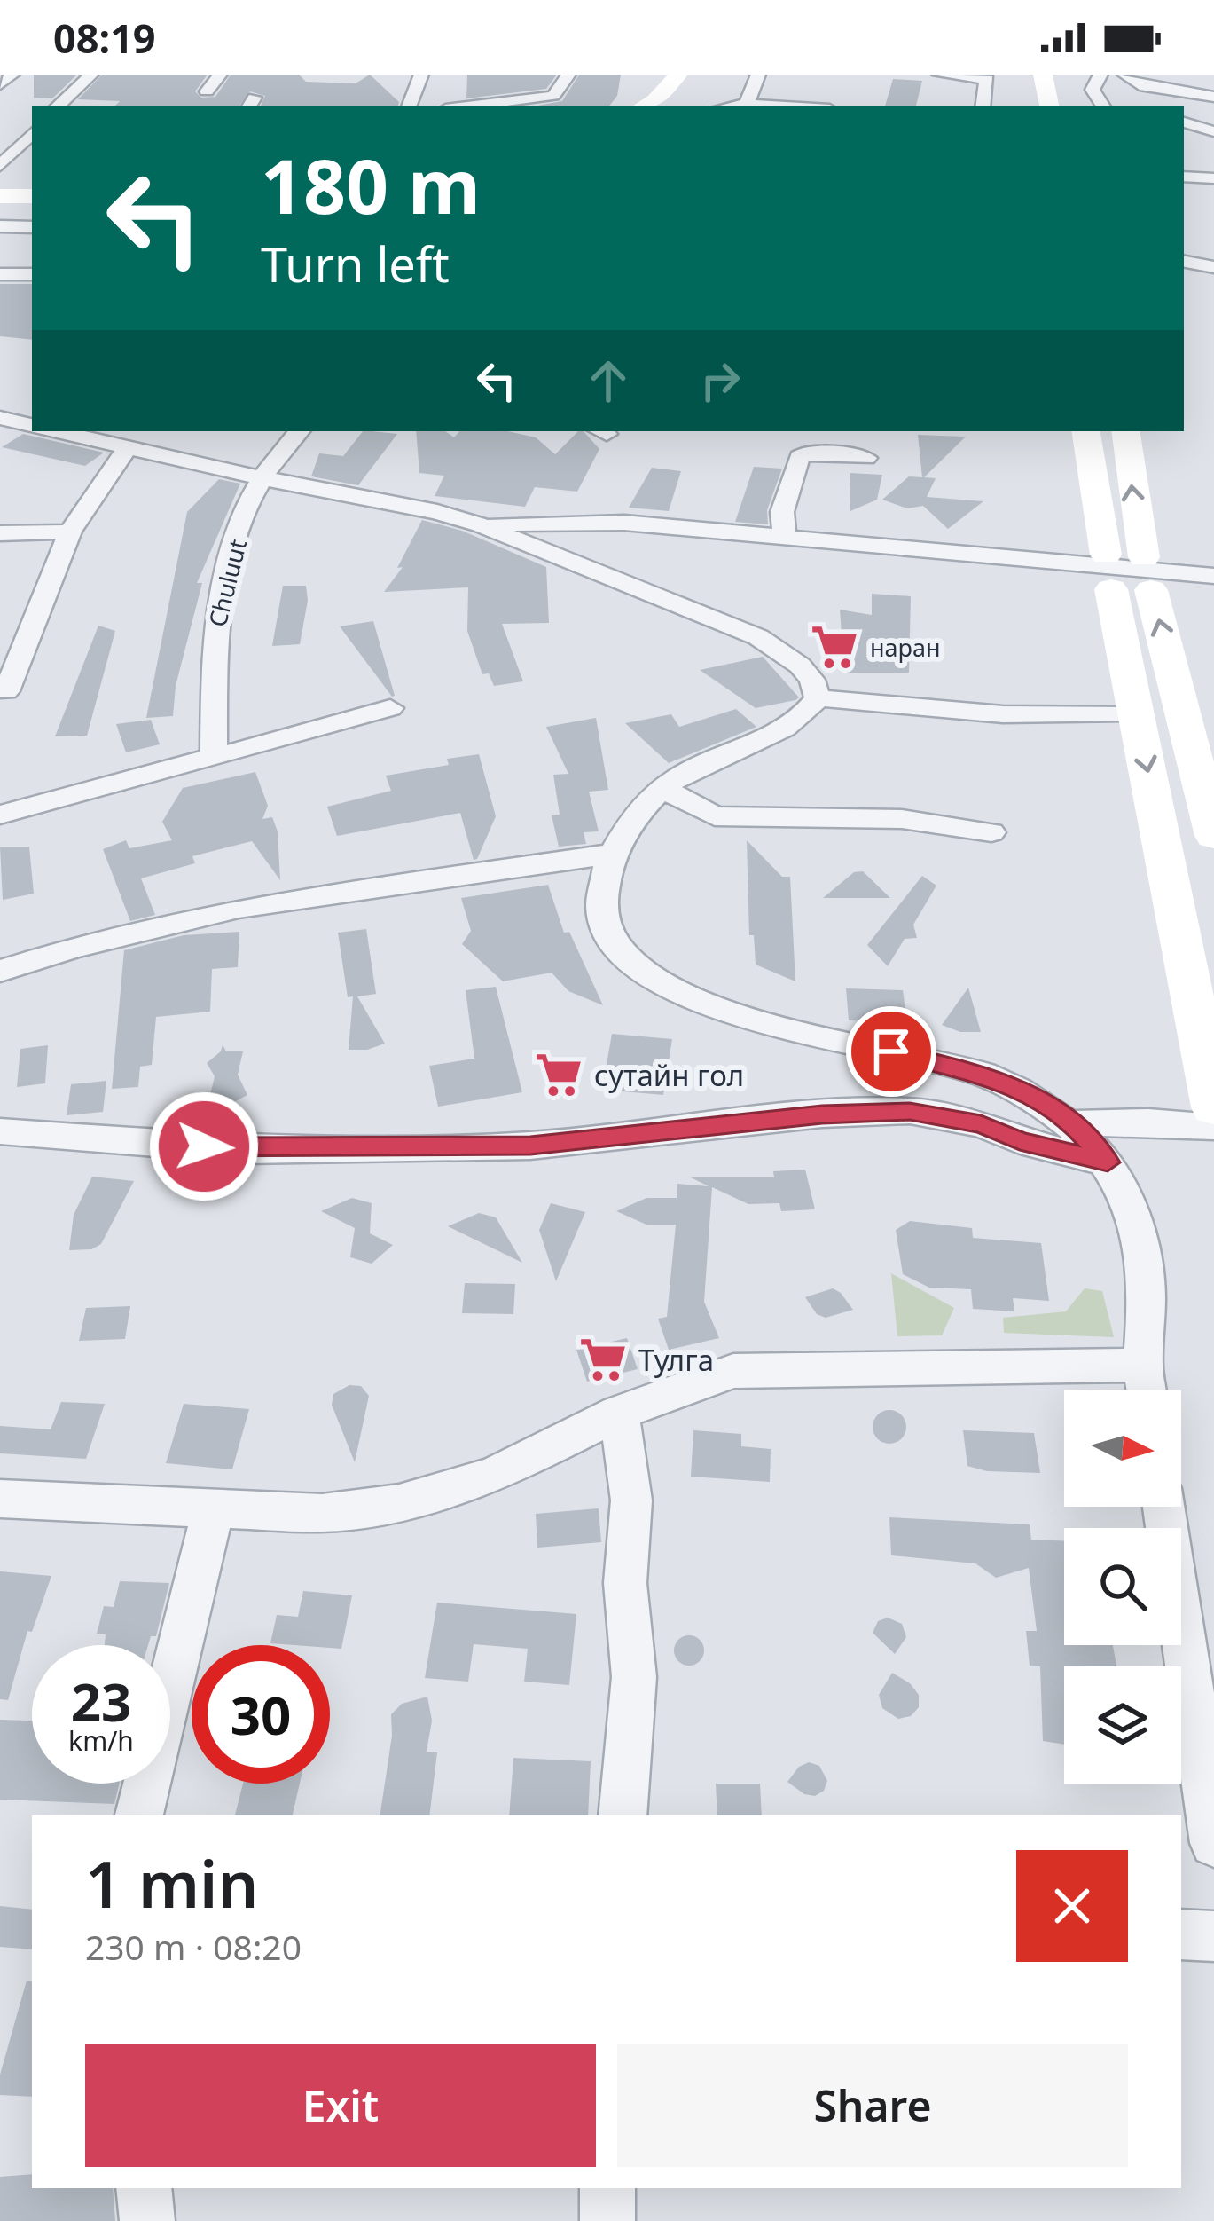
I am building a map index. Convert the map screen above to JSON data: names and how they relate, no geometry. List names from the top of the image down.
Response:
{
  "streets": {
    "street": ["Chuluut"]
  },
  "places": {
    "supermarket": ["наран", "сутайн гол", "Тулга"]
  },
  "north": "right",
  "page": {
    "status": "08:19",
    "turn": ["180 m", "Turn left"],
    "speed": "23 km/h",
    "limit": "30",
    "heading": ["1 min", "230 m · 08:20"],
    "buttons": ["Exit", "Share"]
  }
}
